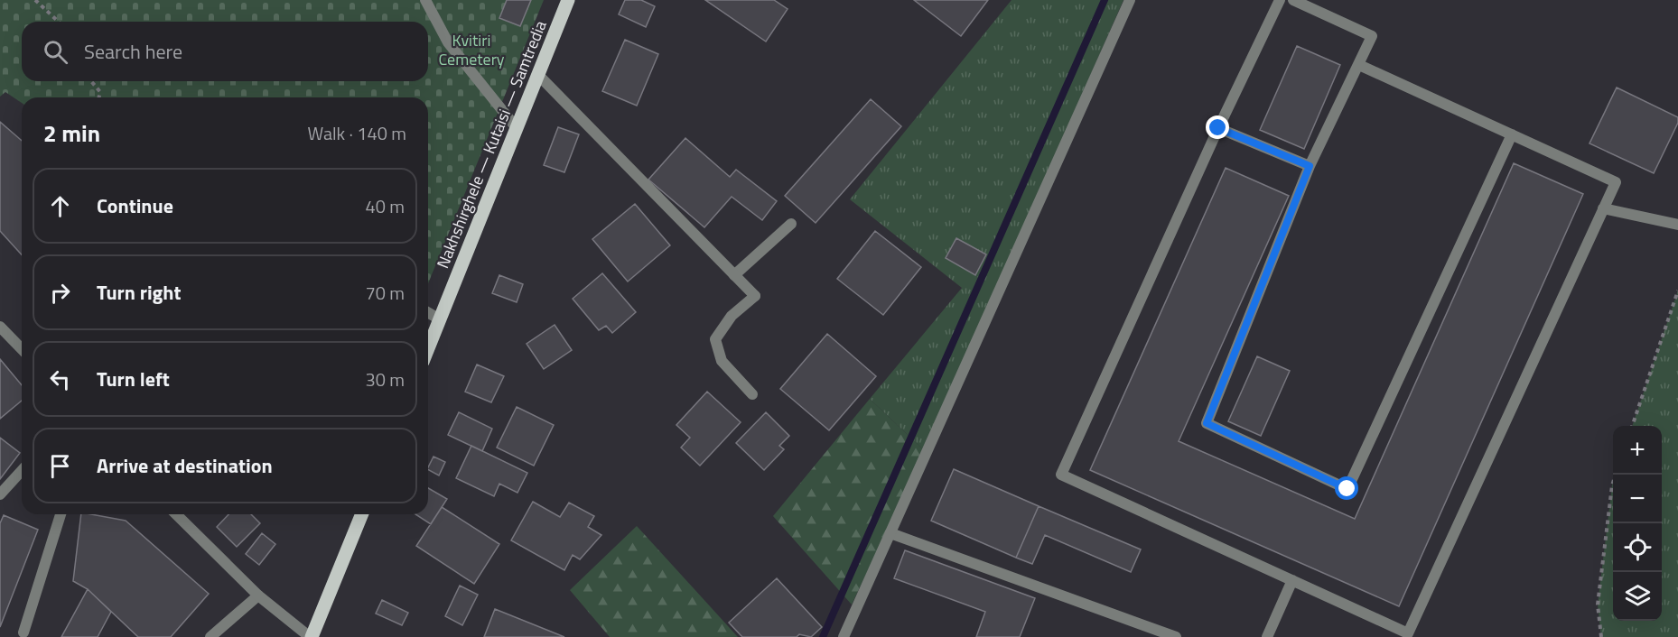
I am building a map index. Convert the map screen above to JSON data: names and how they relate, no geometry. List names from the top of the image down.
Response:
{
  "streets": {
    "main road": ["Nakhshirghele — Kutaisi — Samtredia"]
  },
  "parks": ["Kvitiri Cemetery"],
  "page": {
    "search": "Search here",
    "heading": ["2 min", "Walk · 140 m"],
    "list": [
      ["Continue", "40 m"],
      ["Turn right", "70 m"],
      ["Turn left", "30 m"],
      "Arrive at destination"
    ],
    "map_buttons": ["+", "−"]
  }
}
